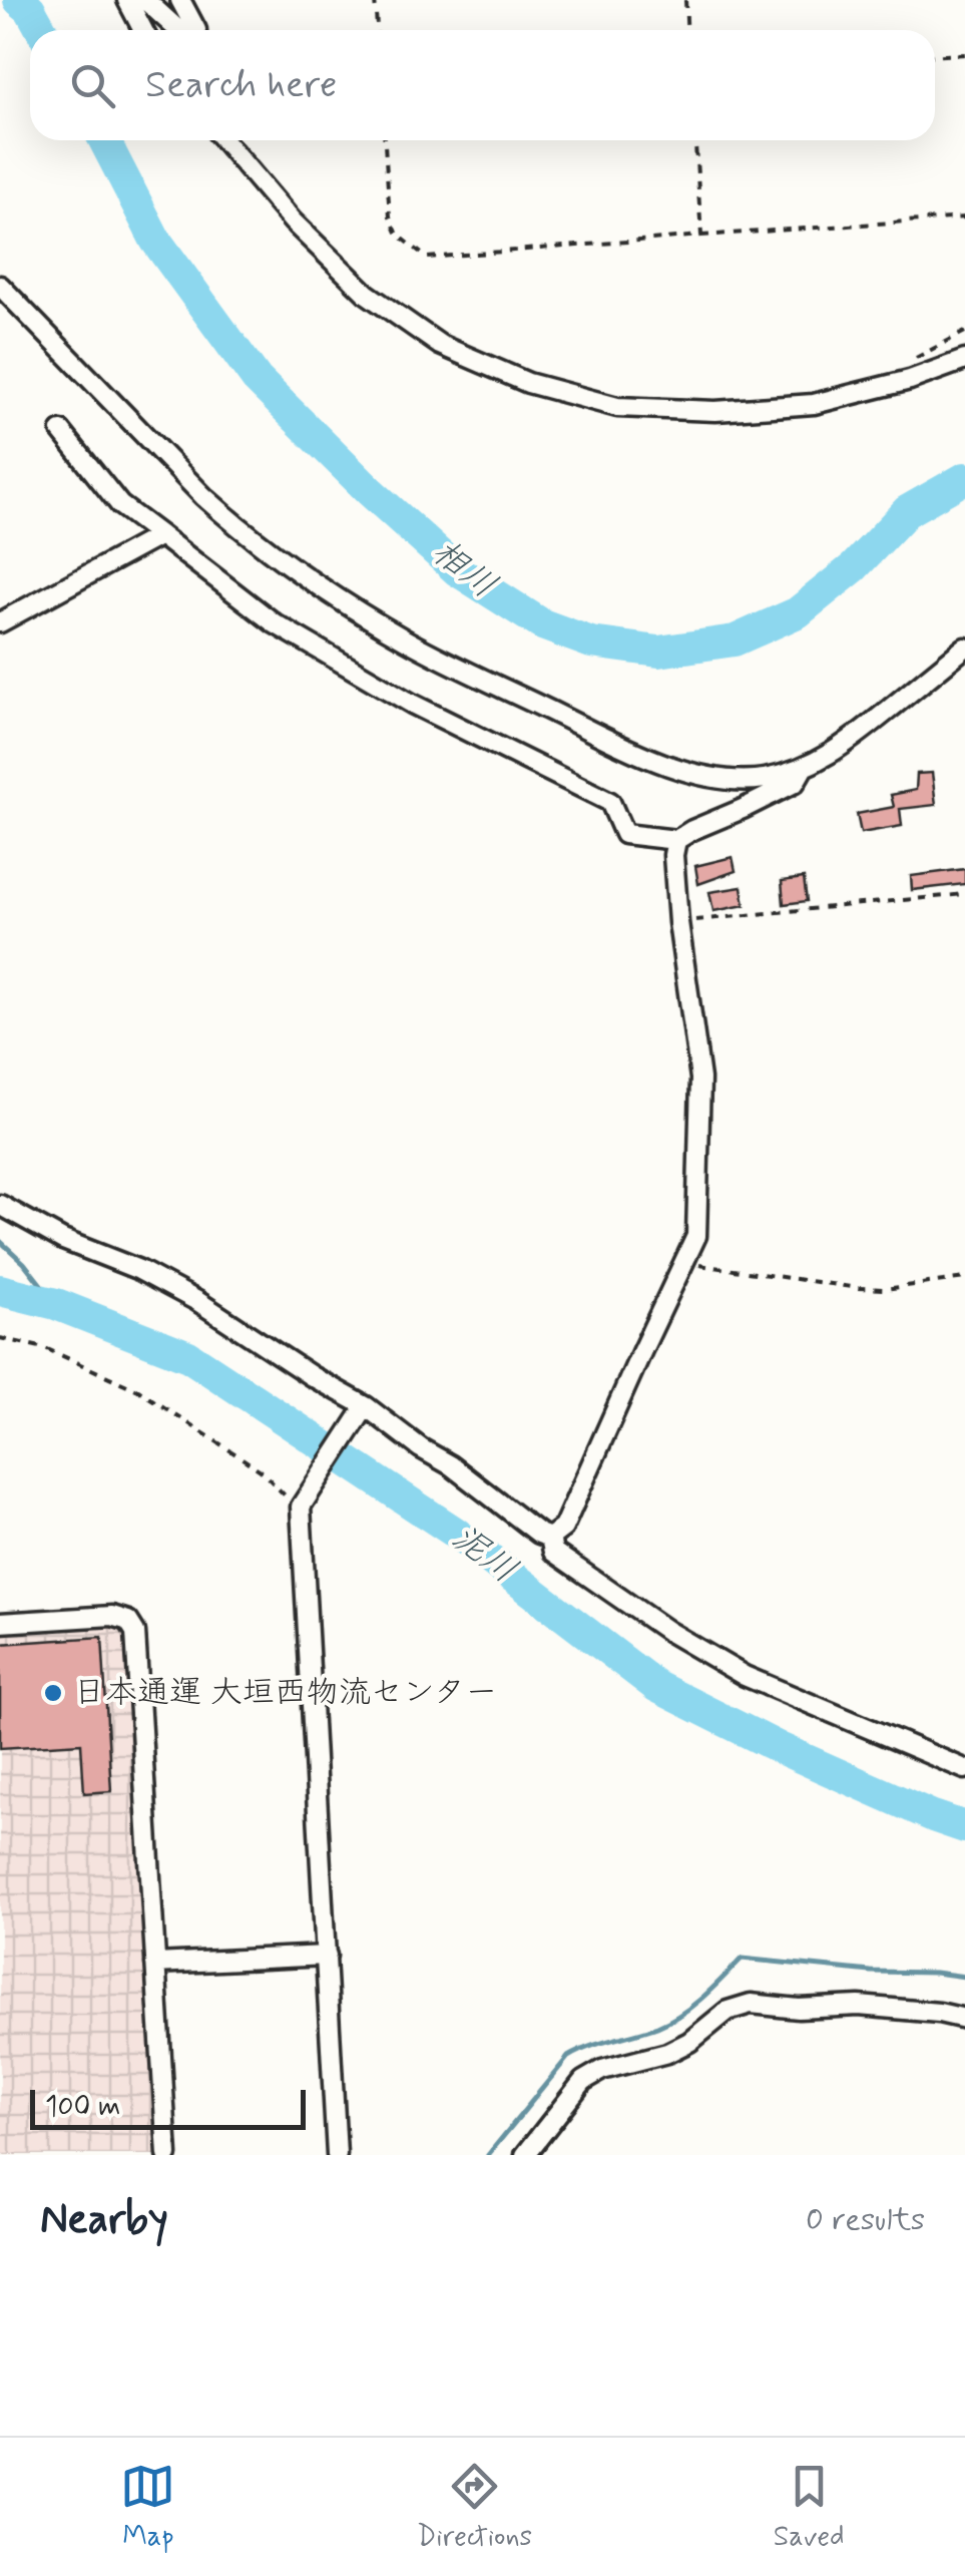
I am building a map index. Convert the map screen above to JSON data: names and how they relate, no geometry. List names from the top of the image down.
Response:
{
  "water": ["相川", "泥川"],
  "places": ["日本通運 大垣西物流センター"],
  "scale_bar": "100 m",
  "page": {
    "search": "Search here",
    "scale": "100 m",
    "heading": ["Nearby", "0 results"],
    "nav": ["Map", "Directions", "Saved"]
  }
}
